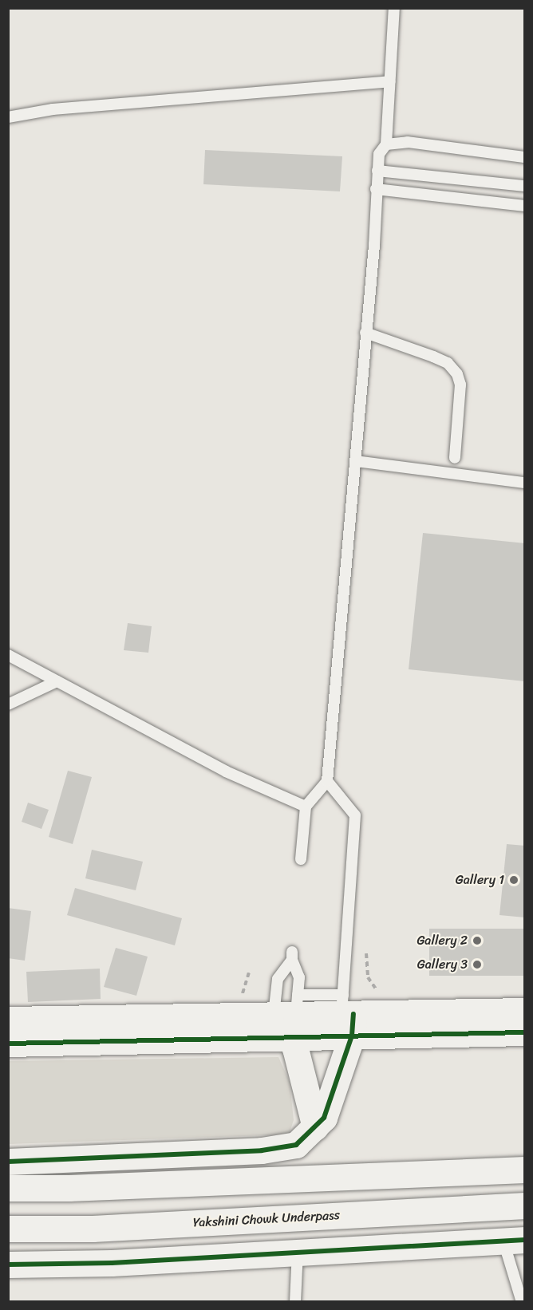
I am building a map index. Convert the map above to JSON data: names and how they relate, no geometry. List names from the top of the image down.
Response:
{
  "streets": {
    "street": ["Yakshini Chowk Underpass"]
  },
  "places": ["Gallery 1", "Gallery 2", "Gallery 3"]
}
